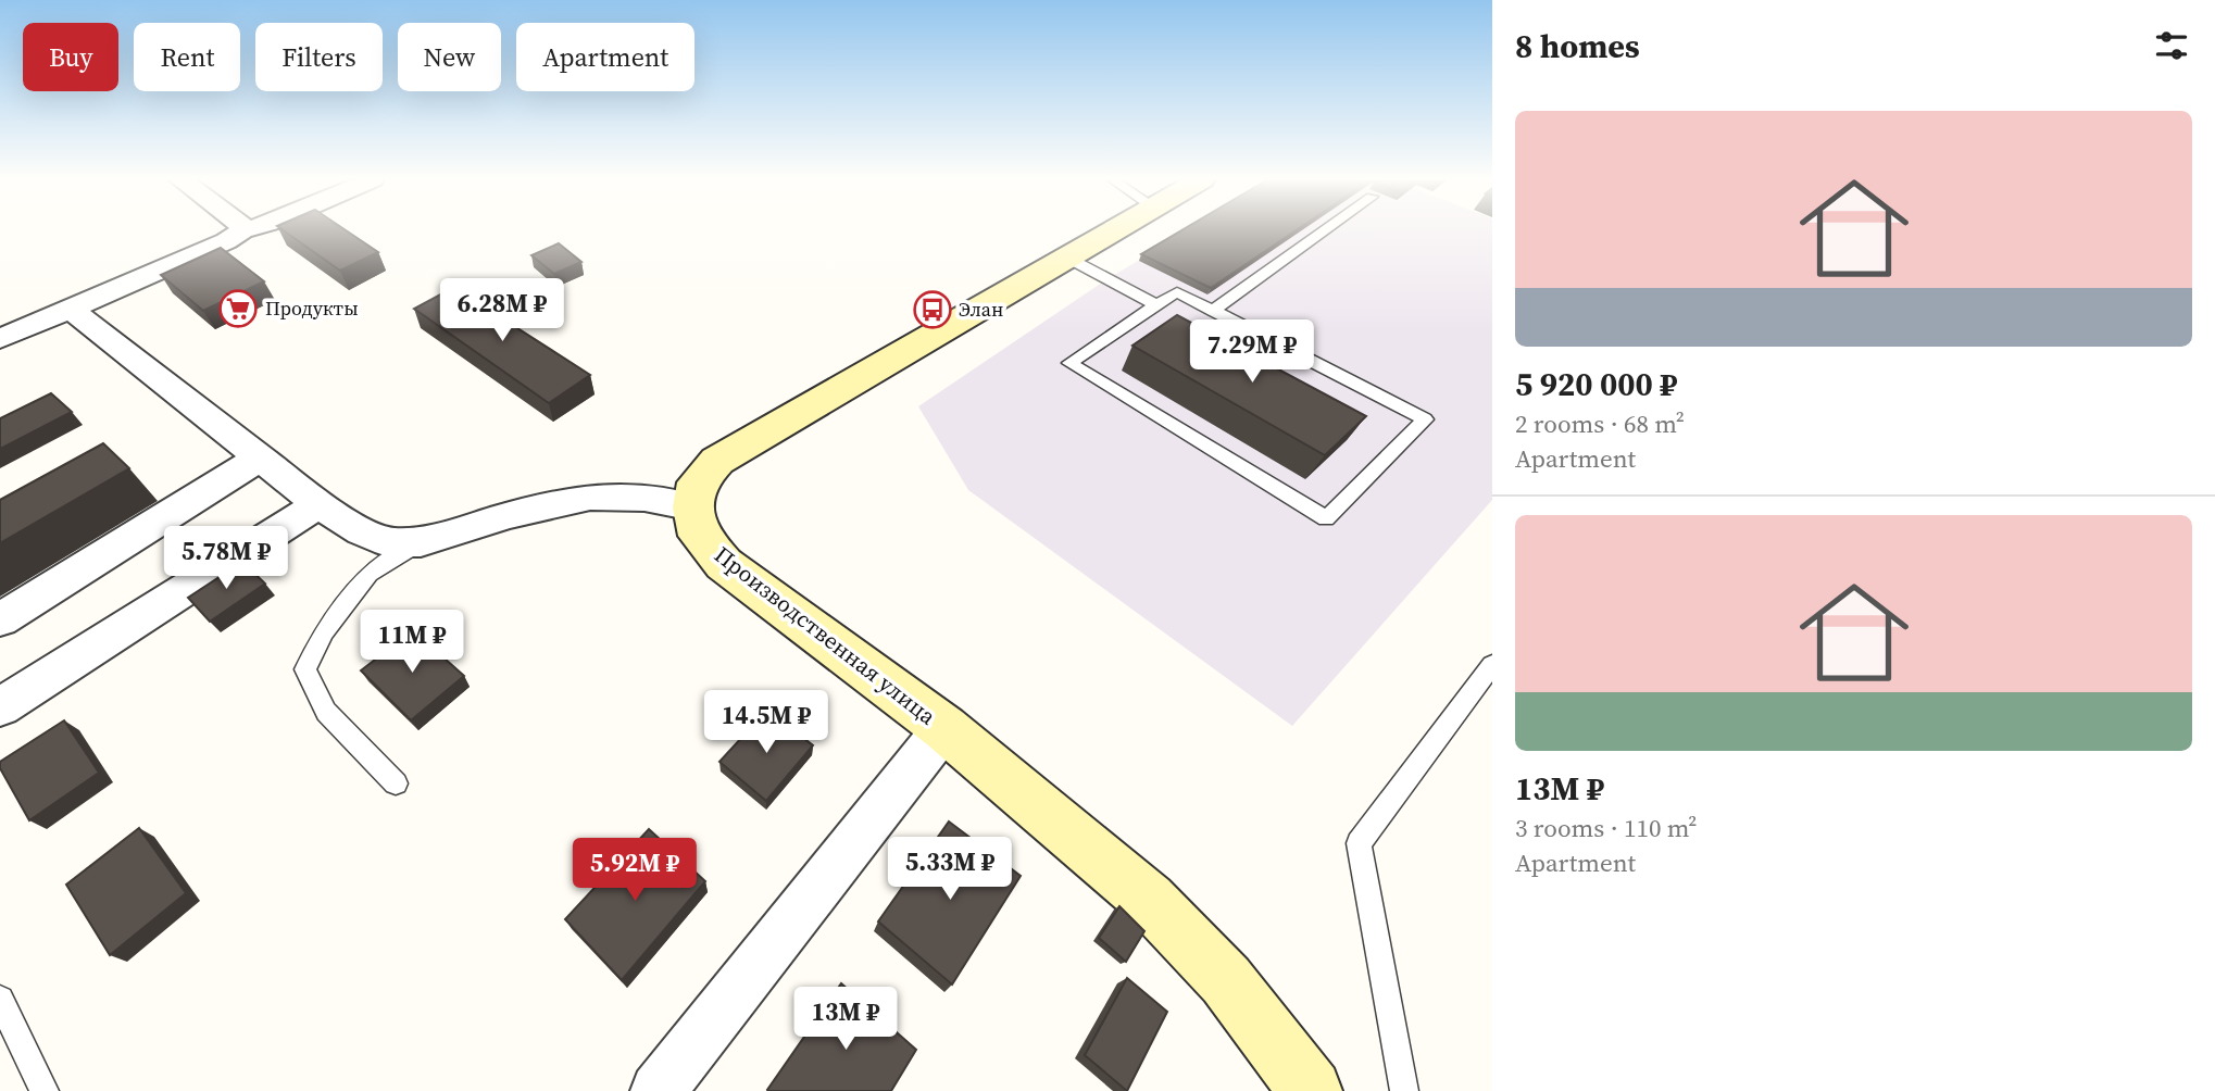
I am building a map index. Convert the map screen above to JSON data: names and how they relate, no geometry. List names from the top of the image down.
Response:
{
  "streets": {
    "street": ["Производственная улица"]
  },
  "places": {
    "supermarket": ["Продукты"],
    "bus stop": ["Элан"]
  },
  "page": {
    "heading": "8 homes",
    "chip": [
      "Buy",
      "Rent",
      "Filters",
      "New",
      "Apartment"
    ],
    "list": [
      {
        "name": "5 920 000 ₽",
        "note": "2 rooms · 68 m² · Apartment"
      },
      {
        "name": "13M ₽",
        "note": "3 rooms · 110 m² · Apartment"
      }
    ],
    "price": [
      "6.28M ₽",
      "7.29M ₽",
      "5.78M ₽",
      "11M ₽",
      "14.5M ₽",
      "5.33M ₽",
      "5.92M ₽",
      "13M ₽"
    ]
  }
}
